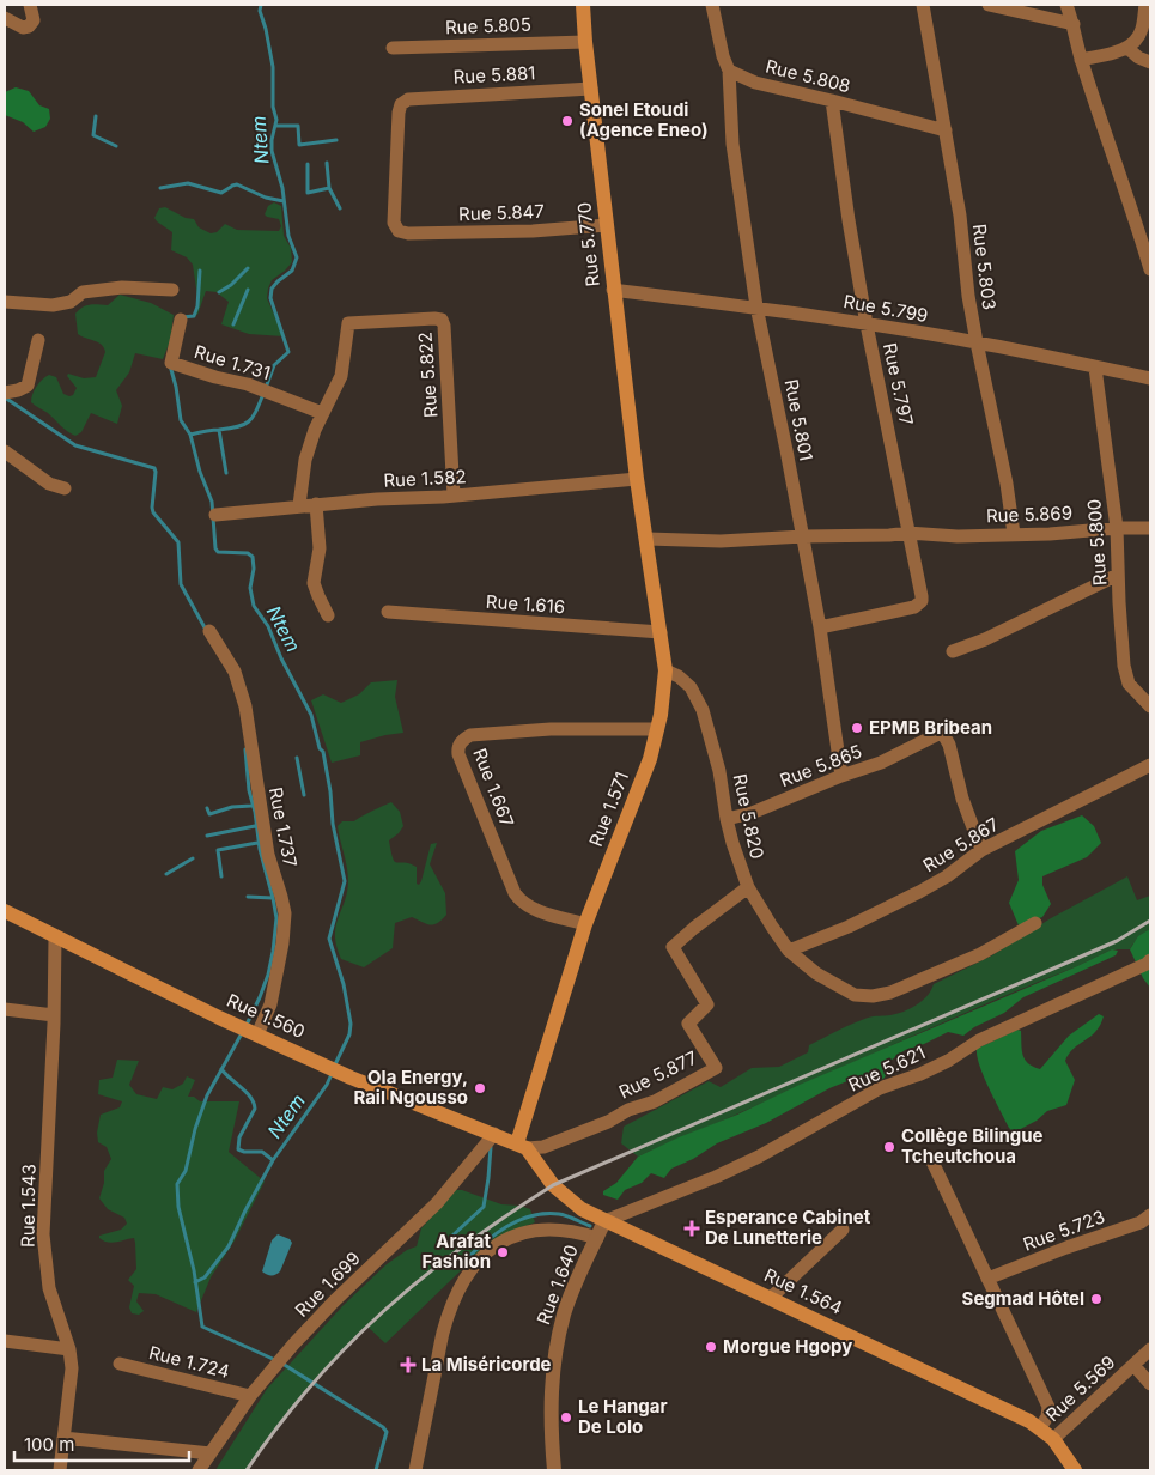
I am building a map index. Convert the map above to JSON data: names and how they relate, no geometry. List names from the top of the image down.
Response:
{
  "streets": {
    "main road": [
      "Rue 5.770",
      "Rue 1.571",
      "Rue 1.560",
      "Rue 1.564"
    ],
    "street": [
      "Rue 5.805",
      "Rue 5.881",
      "Rue 5.808",
      "Rue 5.847",
      "Rue 5.803",
      "Rue 5.799",
      "Rue 1.731",
      "Rue 5.822",
      "Rue 5.797",
      "Rue 5.801",
      "Rue 1.582",
      "Rue 5.869",
      "Rue 5.800",
      "Rue 1.616",
      "Rue 5.865",
      "Rue 1.667",
      "Rue 5.820",
      "Rue 1.737",
      "Rue 5.867",
      "Rue 5.621",
      "Rue 5.877",
      "Rue 1.543",
      "Rue 5.723",
      "Rue 1.699",
      "Rue 1.640",
      "Rue 1.724",
      "Rue 5.569"
    ]
  },
  "crossings": [
    ["Rue 5.805", "Rue 5.770"],
    ["Rue 5.881", "Rue 5.847"],
    ["Rue 5.881", "Rue 5.770"],
    ["Rue 5.808", "Rue 5.803"],
    ["Rue 5.808", "Rue 5.797"],
    ["Rue 5.808", "Rue 5.801"],
    ["Rue 5.847", "Rue 5.770"],
    ["Rue 5.770", "Rue 5.799"],
    ["Rue 5.770", "Rue 1.582"],
    ["Rue 5.770", "Rue 1.571"],
    ["Rue 5.803", "Rue 5.799"],
    ["Rue 5.803", "Rue 5.869"],
    ["Rue 5.799", "Rue 5.797"],
    ["Rue 5.799", "Rue 5.801"],
    ["Rue 5.799", "Rue 5.800"],
    ["Rue 1.731", "Rue 5.822"],
    ["Rue 5.822", "Rue 1.582"],
    ["Rue 5.797", "Rue 5.801"],
    ["Rue 5.797", "Rue 5.869"],
    ["Rue 5.801", "Rue 5.865"],
    ["Rue 1.582", "Rue 1.571"],
    ["Rue 5.869", "Rue 5.800"],
    ["Rue 1.616", "Rue 1.571"],
    ["Rue 5.865", "Rue 5.820"],
    ["Rue 5.865", "Rue 5.867"],
    ["Rue 1.667", "Rue 1.571"],
    ["Rue 1.571", "Rue 5.820"],
    ["Rue 1.571", "Rue 1.560"],
    ["Rue 1.571", "Rue 5.877"],
    ["Rue 1.571", "Rue 1.564"],
    ["Rue 5.820", "Rue 5.867"],
    ["Rue 5.820", "Rue 5.877"],
    ["Rue 1.737", "Rue 1.560"],
    ["Rue 1.560", "Rue 5.877"],
    ["Rue 1.560", "Rue 1.543"],
    ["Rue 1.560", "Rue 1.699"],
    ["Rue 1.560", "Rue 1.564"],
    ["Rue 5.621", "Rue 1.640"],
    ["Rue 5.621", "Rue 1.564"],
    ["Rue 5.877", "Rue 1.564"],
    ["Rue 1.699", "Rue 1.724"],
    ["Rue 1.640", "Rue 1.564"],
    ["Rue 1.564", "Rue 5.569"]
  ],
  "water": ["Ntem"],
  "places": {
    "other": [
      "Sonel Etoudi (Agence Eneo)",
      "EPMB Bribean",
      "Ola Energy, Rail Ngousso",
      "Collège Bilingue Tcheutchoua",
      "Arafat Fashion",
      "Segmad Hôtel",
      "Morgue Hgopy",
      "Le Hangar De Lolo"
    ],
    "health": ["Esperance Cabinet De Lunetterie", "La Miséricorde"]
  },
  "scale_bar": "100 m"
}
